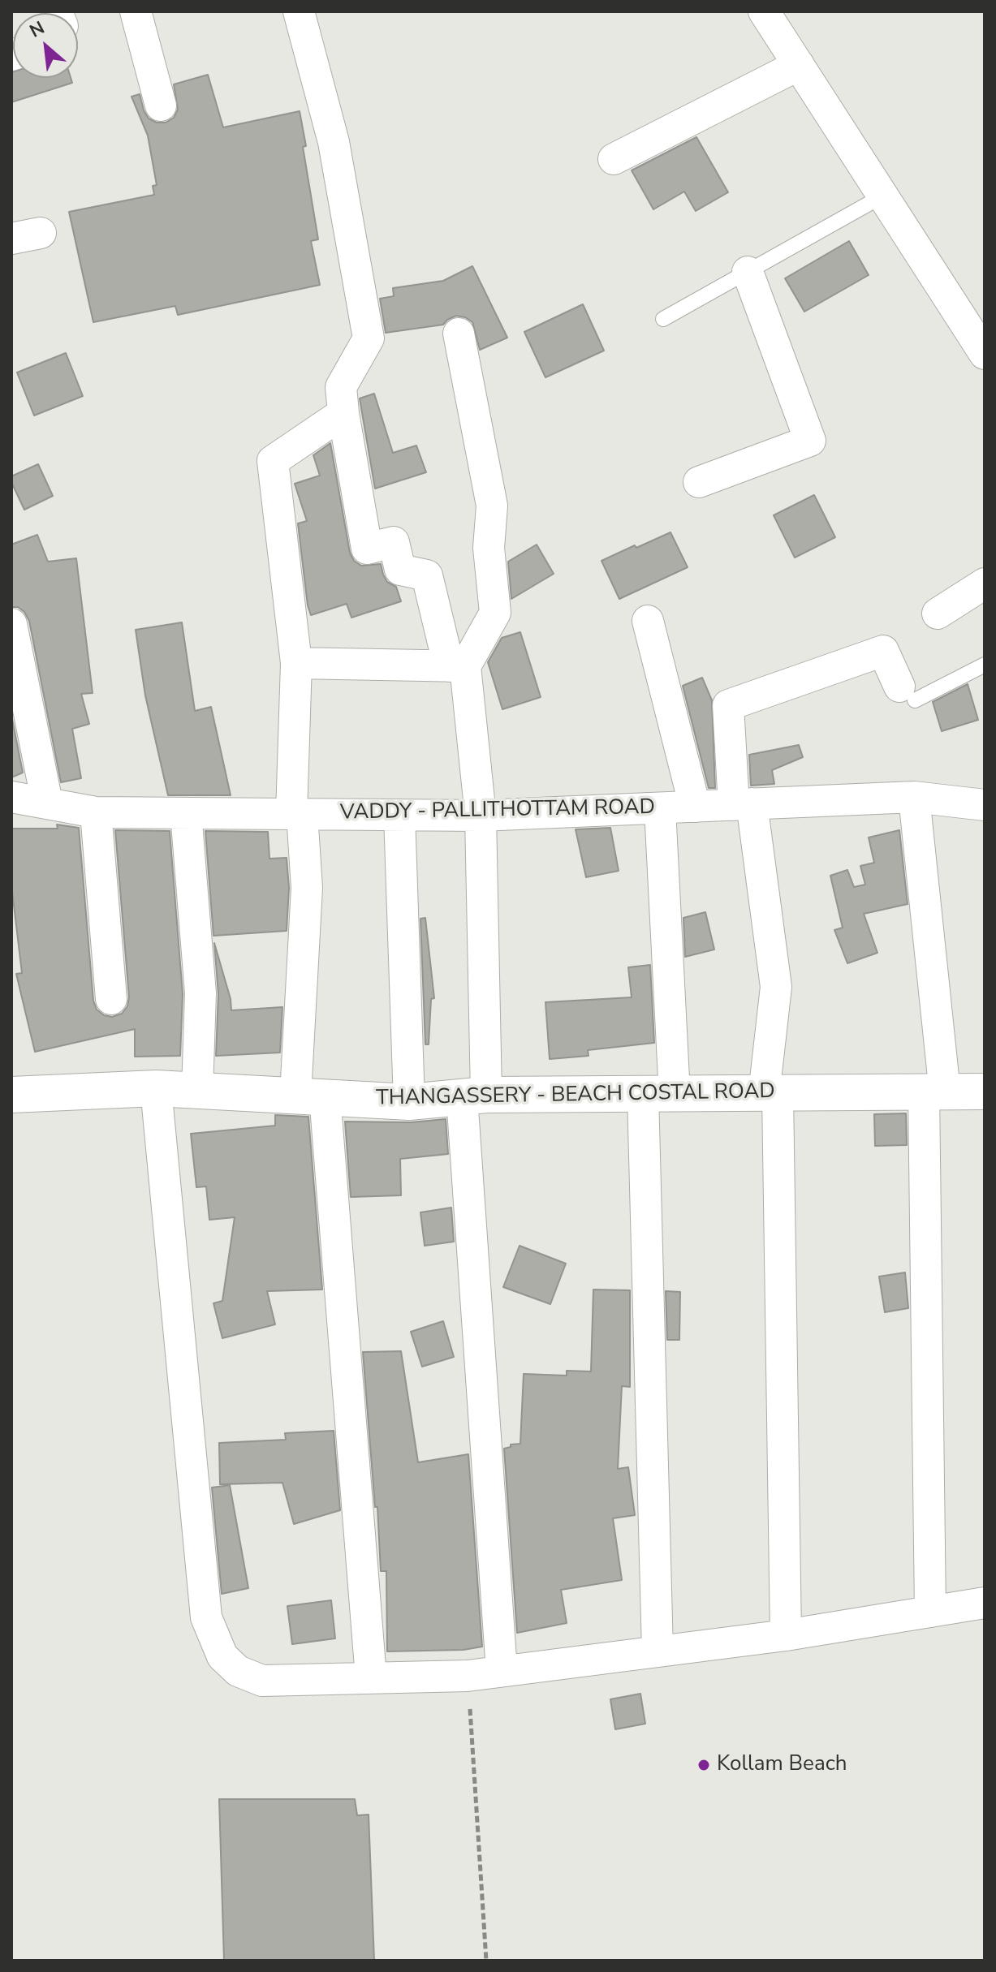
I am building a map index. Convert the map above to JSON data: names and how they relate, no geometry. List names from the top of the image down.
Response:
{
  "streets": {
    "street": ["VADDY - PALLITHOTTAM ROAD", "THANGASSERY - BEACH COSTAL ROAD"]
  },
  "places": ["Kollam Beach"],
  "north": "top left"
}
